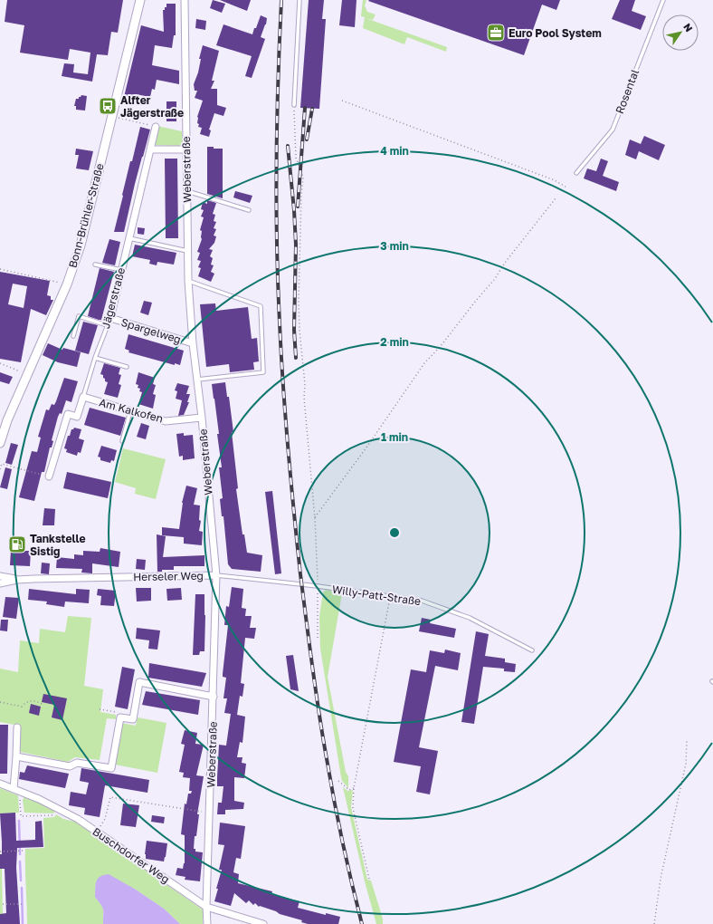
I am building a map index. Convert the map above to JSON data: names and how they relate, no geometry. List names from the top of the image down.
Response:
{
  "streets": {
    "street": [
      "Weberstraße",
      "Bonn-Brühler-Straße",
      "Jägerstraße",
      "Spargelweg",
      "Am Kalkofen",
      "Herseler Weg",
      "Buschdorfer Weg"
    ],
    "lane": ["Rosental", "Willy-Patt-Straße"]
  },
  "crossings": [
    ["Weberstraße", "Spargelweg"],
    ["Weberstraße", "Am Kalkofen"],
    ["Weberstraße", "Herseler Weg"],
    ["Weberstraße", "Buschdorfer Weg"],
    ["Jägerstraße", "Spargelweg"],
    ["Jägerstraße", "Am Kalkofen"],
    ["Herseler Weg", "Willy-Patt-Straße"]
  ],
  "places": {
    "office": ["Euro Pool System"],
    "bus stop": ["Alfter Jägerstraße"],
    "fuel station": ["Tankstelle Sistig"]
  },
  "north": "top right",
  "rings": [
    "4 min",
    "3 min",
    "2 min",
    "1 min"
  ]
}
